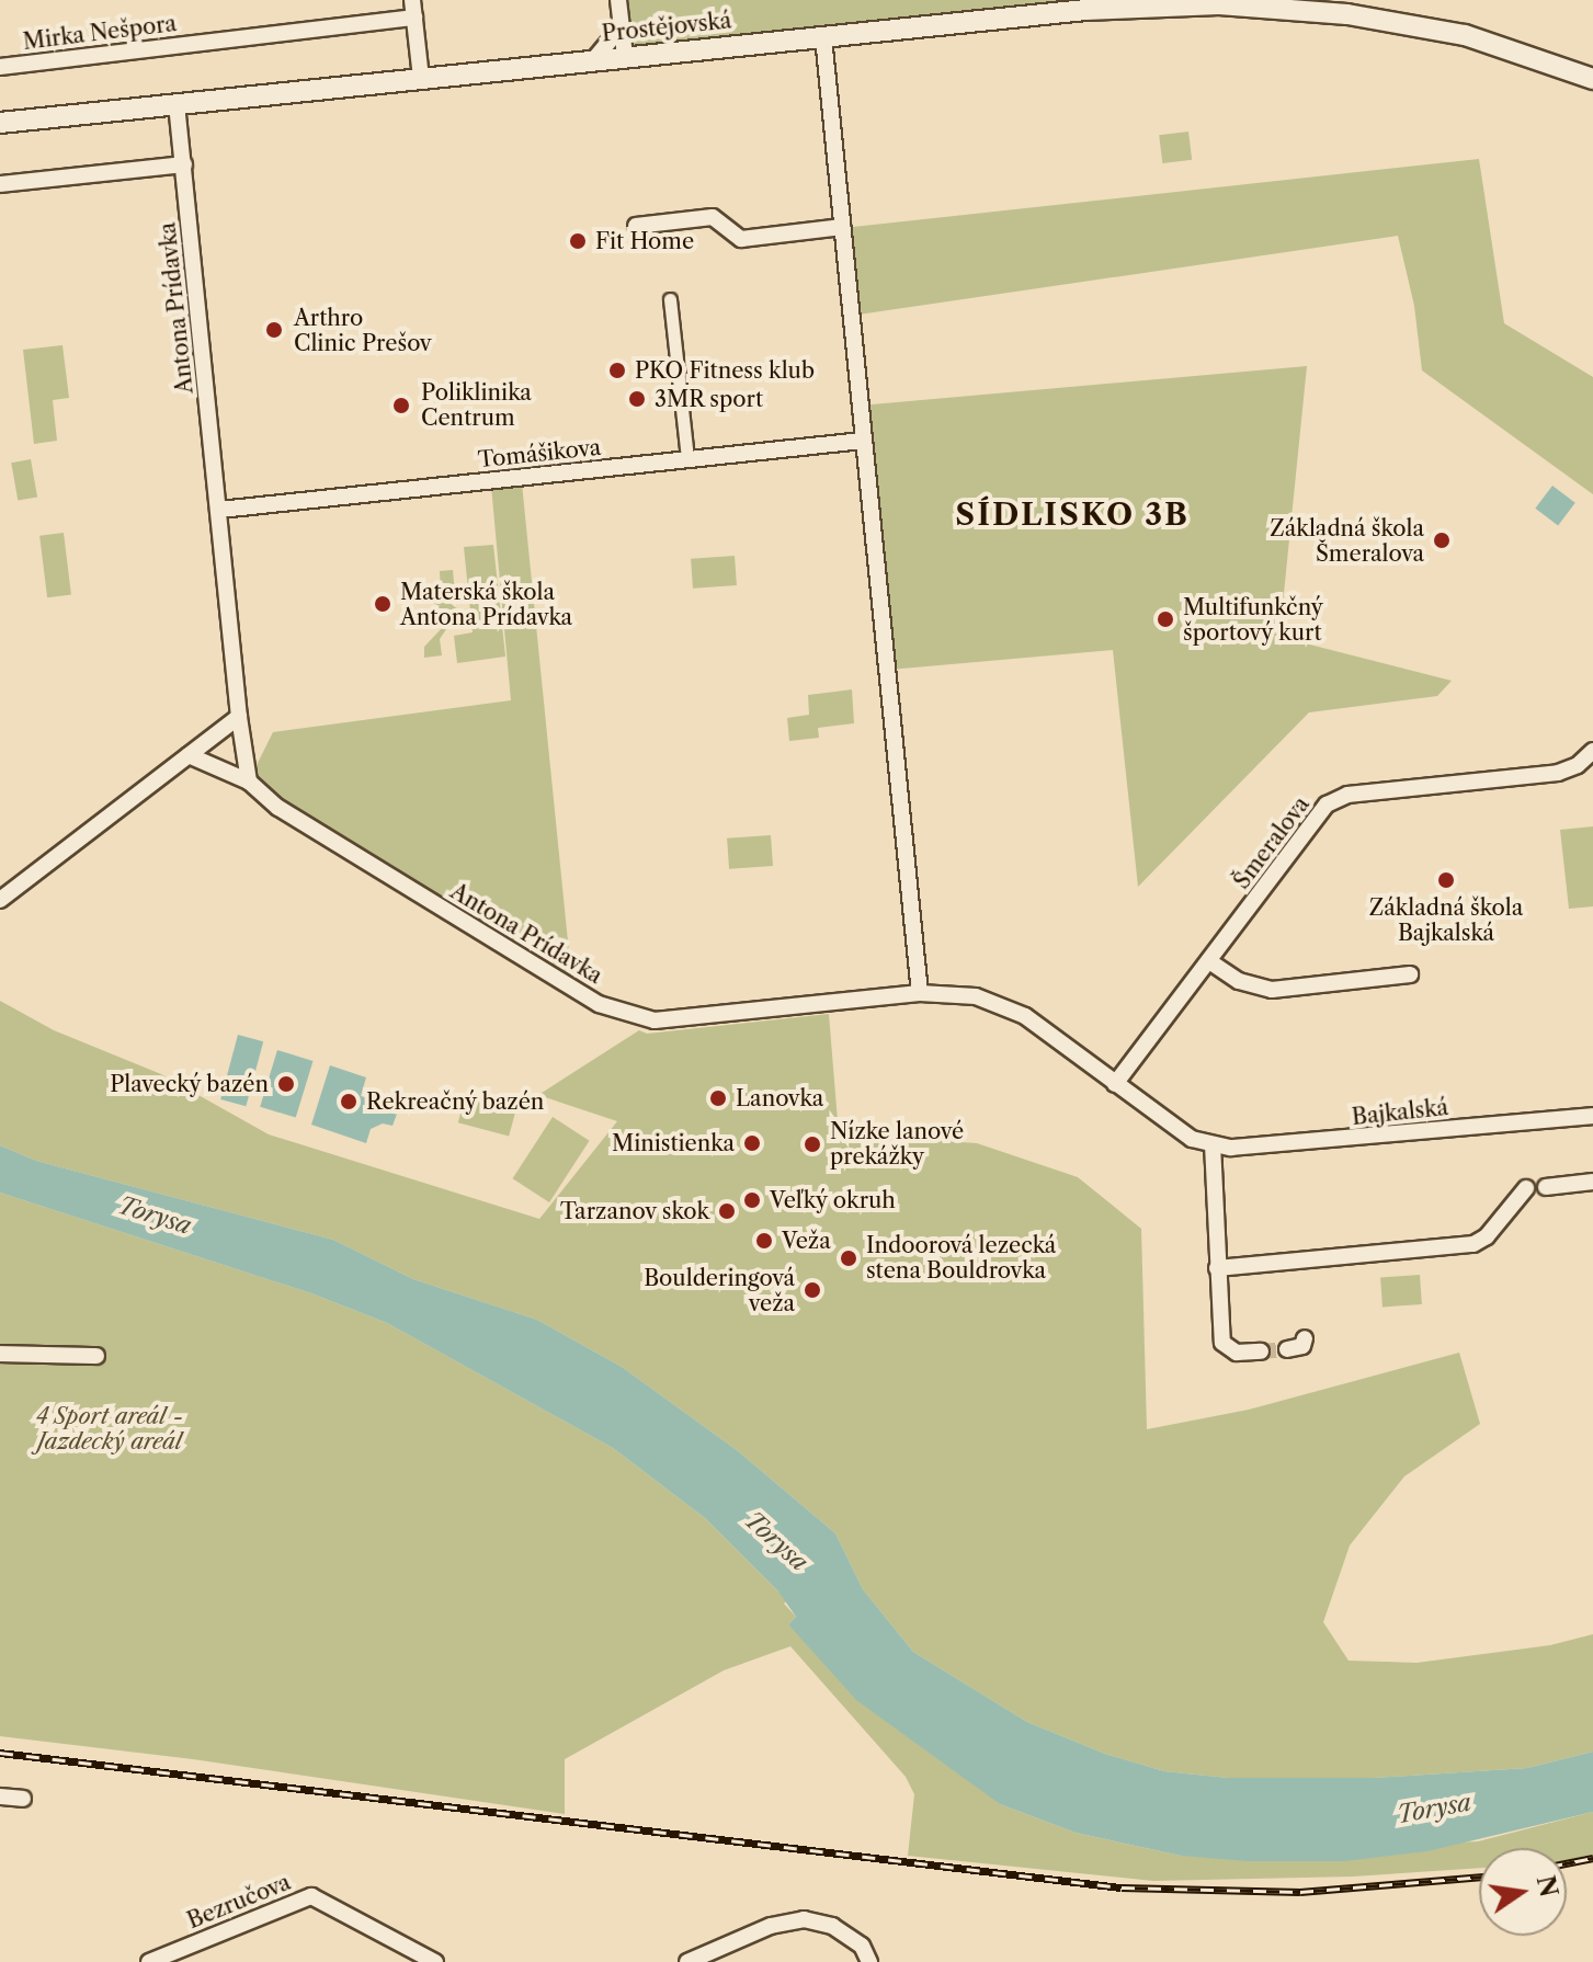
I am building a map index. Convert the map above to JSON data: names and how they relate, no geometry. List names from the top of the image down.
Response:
{
  "streets": {
    "street": [
      "Prostějovská",
      "Mirka Nešpora",
      "Antona Prídavka",
      "Tomášikova",
      "Šmeralova",
      "Bajkalská",
      "Bezručova"
    ]
  },
  "crossings": [
    ["Prostějovská", "Antona Prídavka"],
    ["Antona Prídavka", "Tomášikova"],
    ["Antona Prídavka", "Bajkalská"],
    ["Šmeralova", "Bajkalská"]
  ],
  "districts": ["SÍDLISKO 3B"],
  "water": ["Torysa"],
  "parks": ["4 Sport areál - Jazdecký areál"],
  "places": [
    "Fit Home",
    "Arthro Clinic Prešov",
    "PKO Fitness klub",
    "3MR sport",
    "Poliklinika Centrum",
    "Základná škola Šmeralova",
    "Materská škola Antona Prídavka",
    "Multifunkčný športový kurt",
    "Základná škola Bajkalská",
    "Plavecký bazén",
    "Lanovka",
    "Rekreačný bazén",
    "Ministienka",
    "Nízke lanové prekážky",
    "Veľký okruh",
    "Tarzanov skok",
    "Veža",
    "Indoorová lezecká stena Bouldrovka",
    "Boulderingová veža"
  ],
  "north": "right"
}
